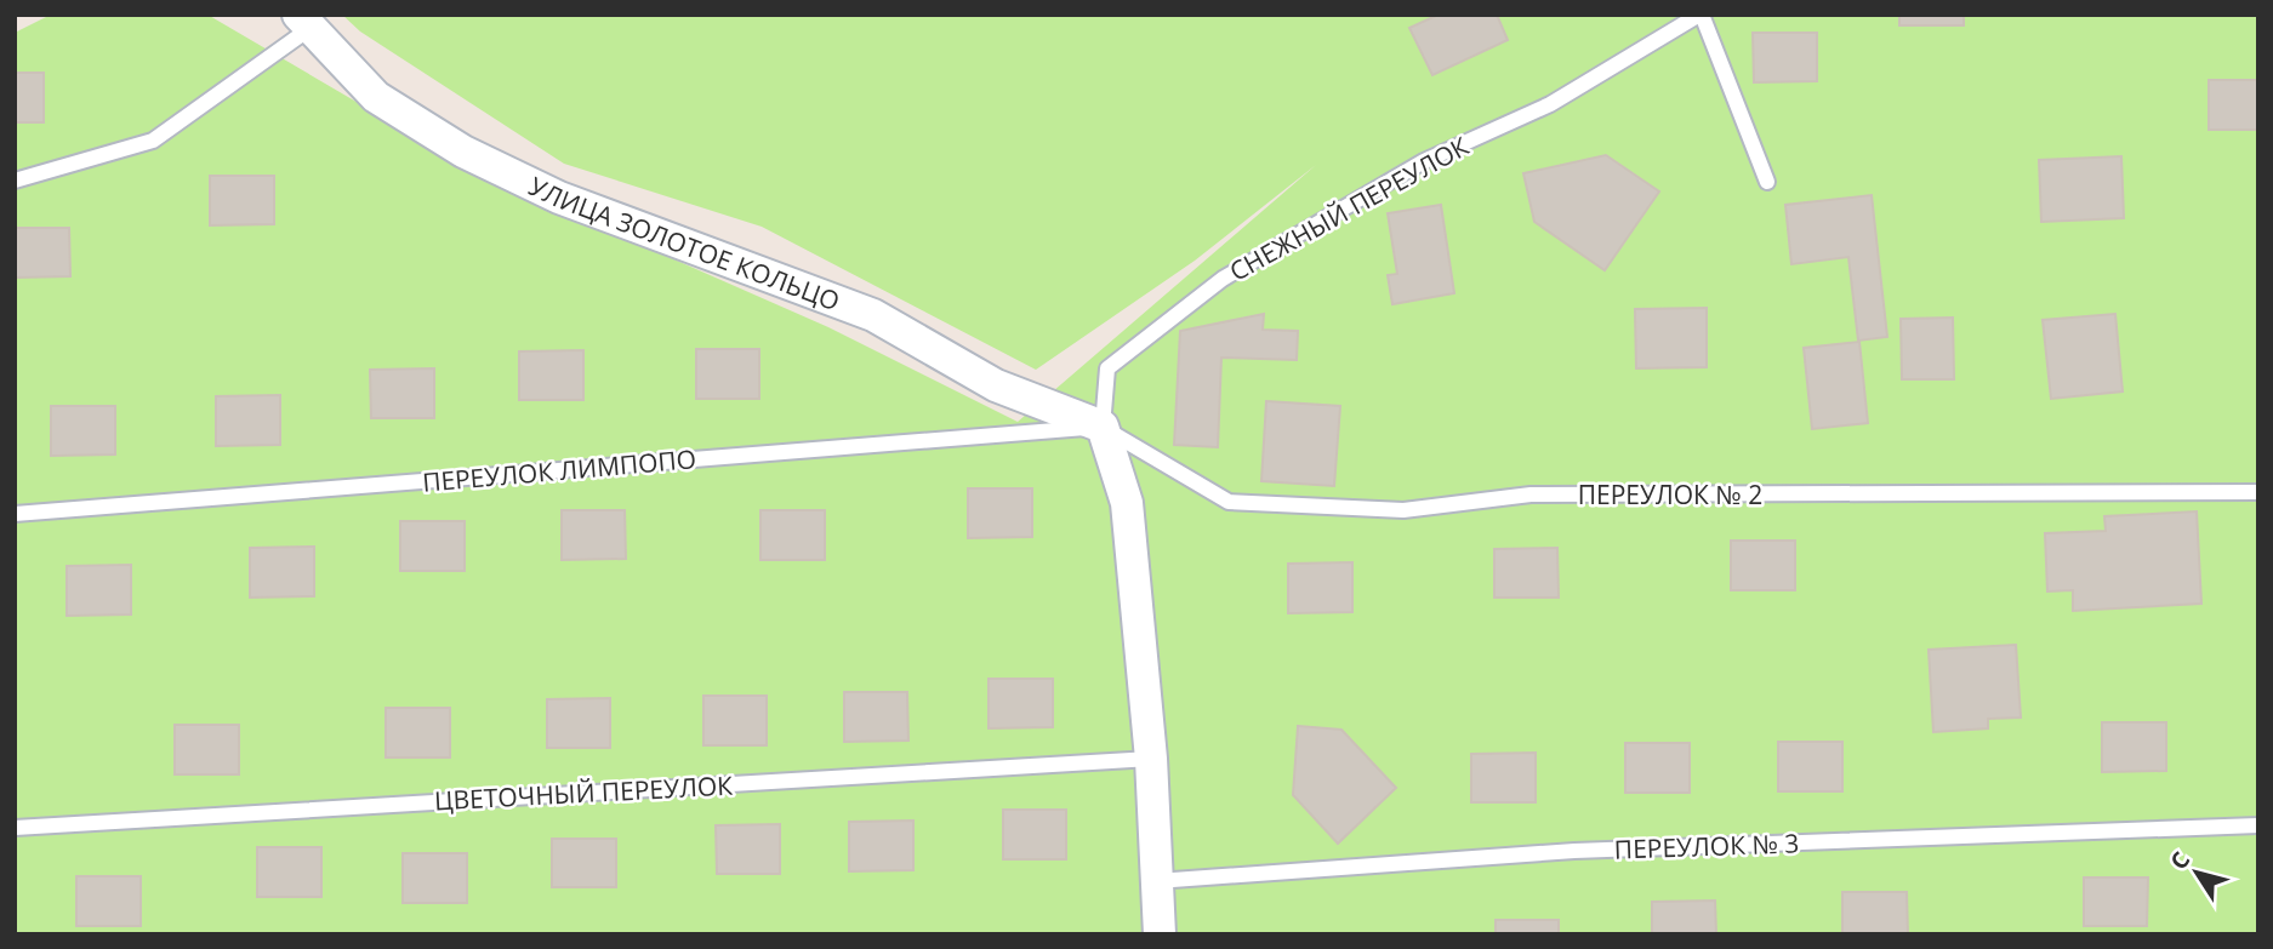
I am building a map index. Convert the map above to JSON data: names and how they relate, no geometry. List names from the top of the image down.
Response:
{
  "streets": {
    "street": ["УЛИЦА ЗОЛОТОЕ КОЛЬЦО"],
    "lane": [
      "СНЕЖНЫЙ ПЕРЕУЛОК",
      "ПЕРЕУЛОК ЛИМПОПО",
      "ПЕРЕУЛОК № 2",
      "ЦВЕТОЧНЫЙ ПЕРЕУЛОК",
      "ПЕРЕУЛОК № 3"
    ]
  },
  "crossings": [
    ["СНЕЖНЫЙ ПЕРЕУЛОК", "УЛИЦА ЗОЛОТОЕ КОЛЬЦО"],
    ["СНЕЖНЫЙ ПЕРЕУЛОК", "ПЕРЕУЛОК ЛИМПОПО"],
    ["СНЕЖНЫЙ ПЕРЕУЛОК", "ПЕРЕУЛОК № 2"],
    ["УЛИЦА ЗОЛОТОЕ КОЛЬЦО", "ПЕРЕУЛОК ЛИМПОПО"],
    ["УЛИЦА ЗОЛОТОЕ КОЛЬЦО", "ПЕРЕУЛОК № 2"],
    ["ПЕРЕУЛОК ЛИМПОПО", "ПЕРЕУЛОК № 2"]
  ],
  "north": "top left"
}
